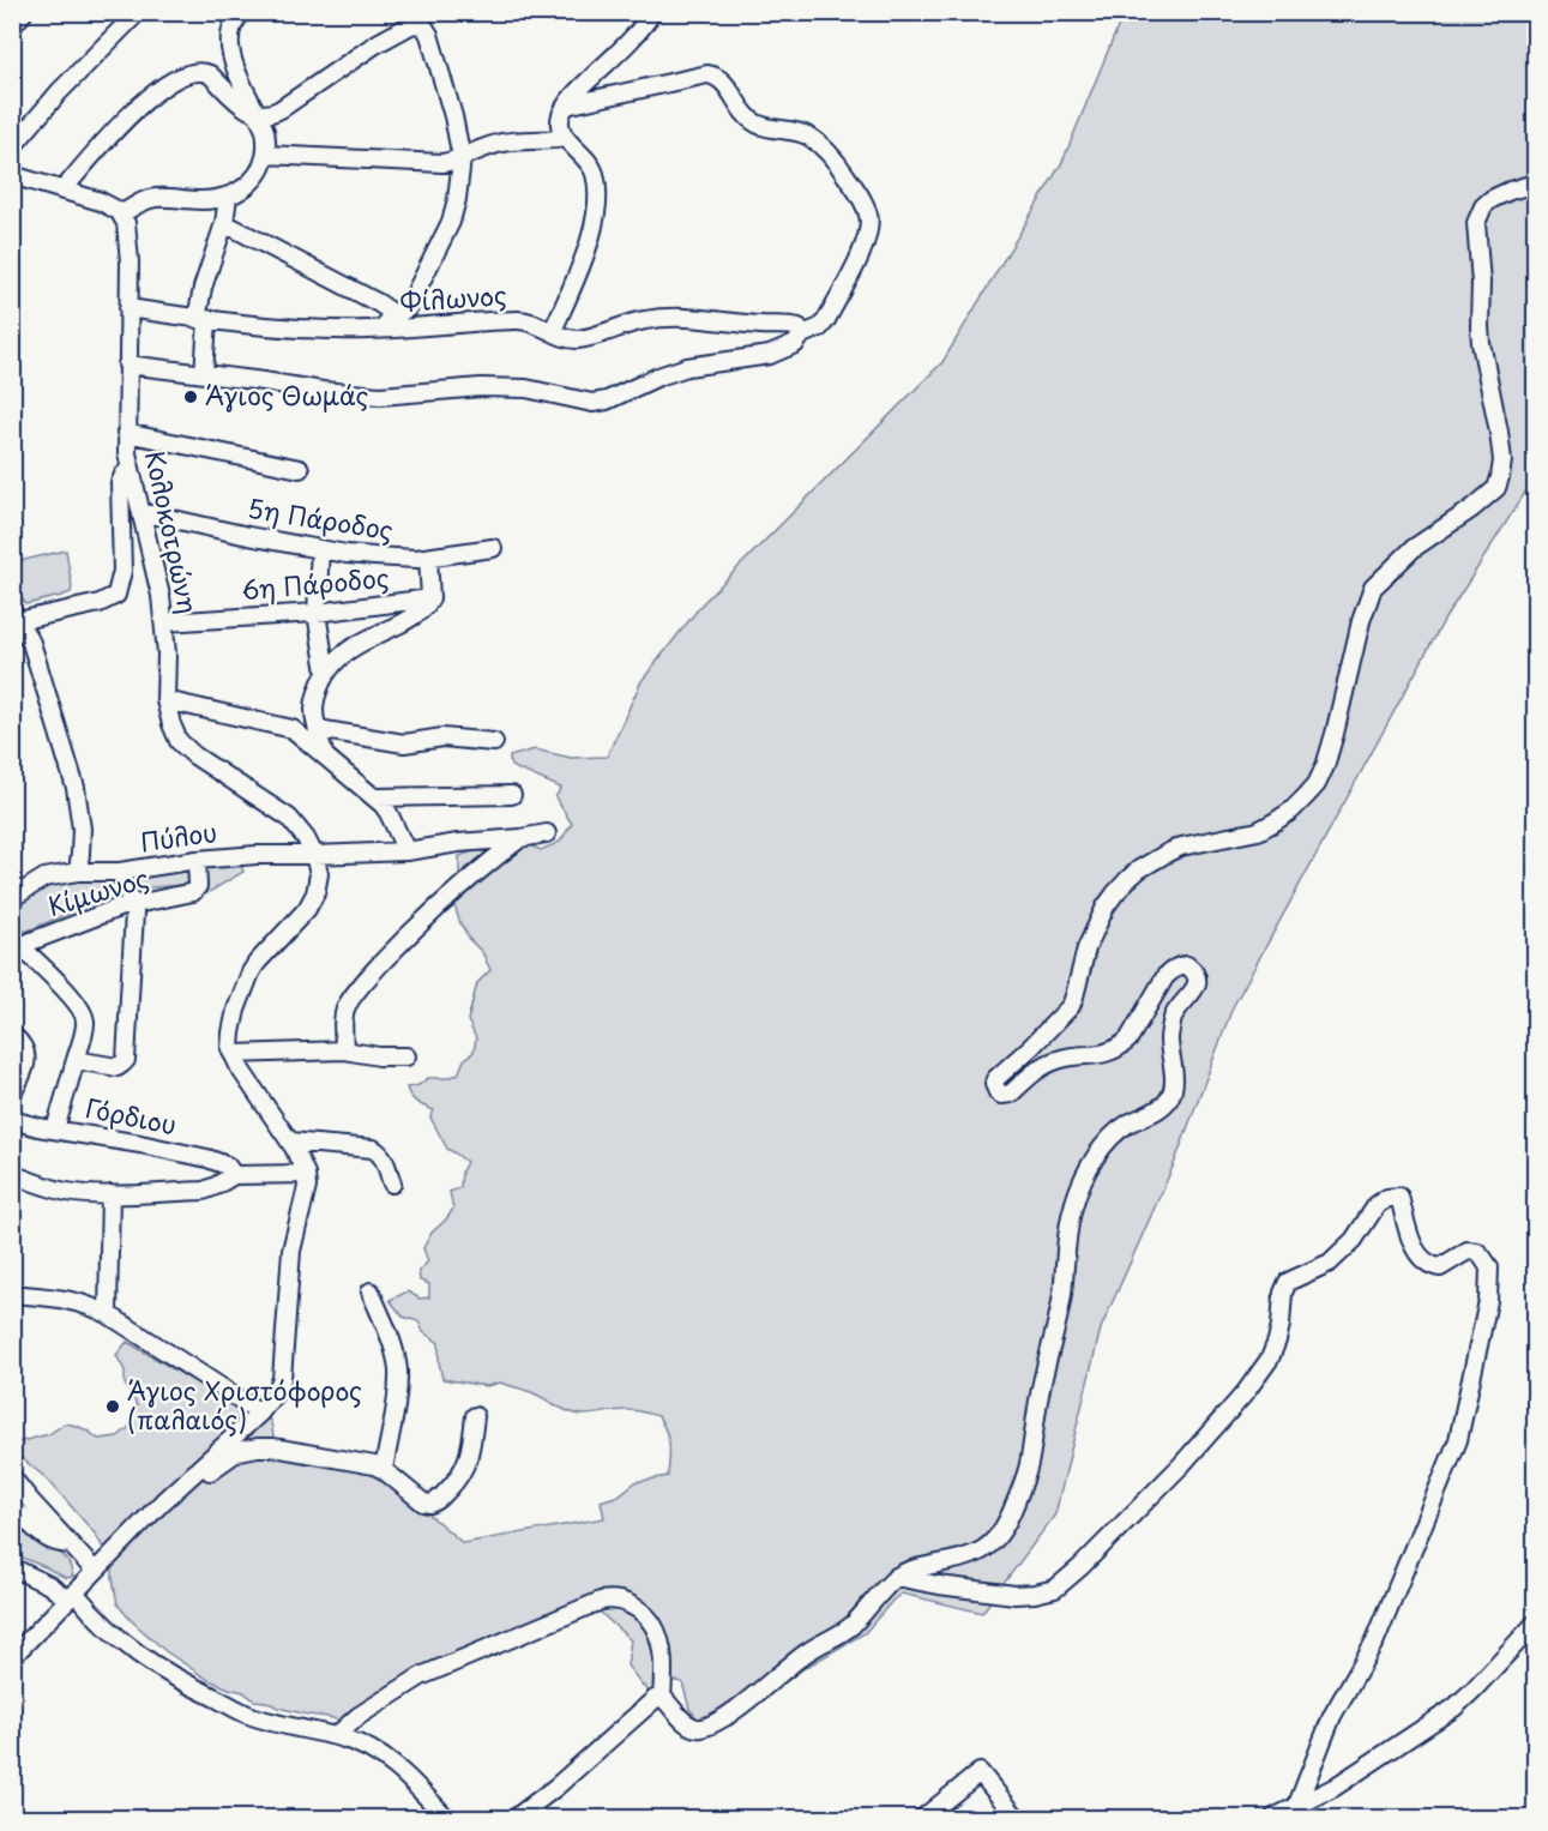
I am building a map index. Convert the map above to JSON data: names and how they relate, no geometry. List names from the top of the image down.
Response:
{
  "streets": {
    "street": [
      "Φίλωνος",
      "5η Πάροδος",
      "Κολοκοτρώνη",
      "6η Πάροδος",
      "Πύλου",
      "Κίμωνος",
      "Γόρδιου"
    ]
  },
  "crossings": [
    ["Φίλωνος", "Κολοκοτρώνη"],
    ["5η Πάροδος", "Κολοκοτρώνη"],
    ["Κολοκοτρώνη", "6η Πάροδος"],
    ["Κολοκοτρώνη", "Πύλου"],
    ["Πύλου", "Κίμωνος"]
  ],
  "places": ["Άγιος Θωμάς", "Άγιος Χριστόφορος (παλαιός)"]
}
